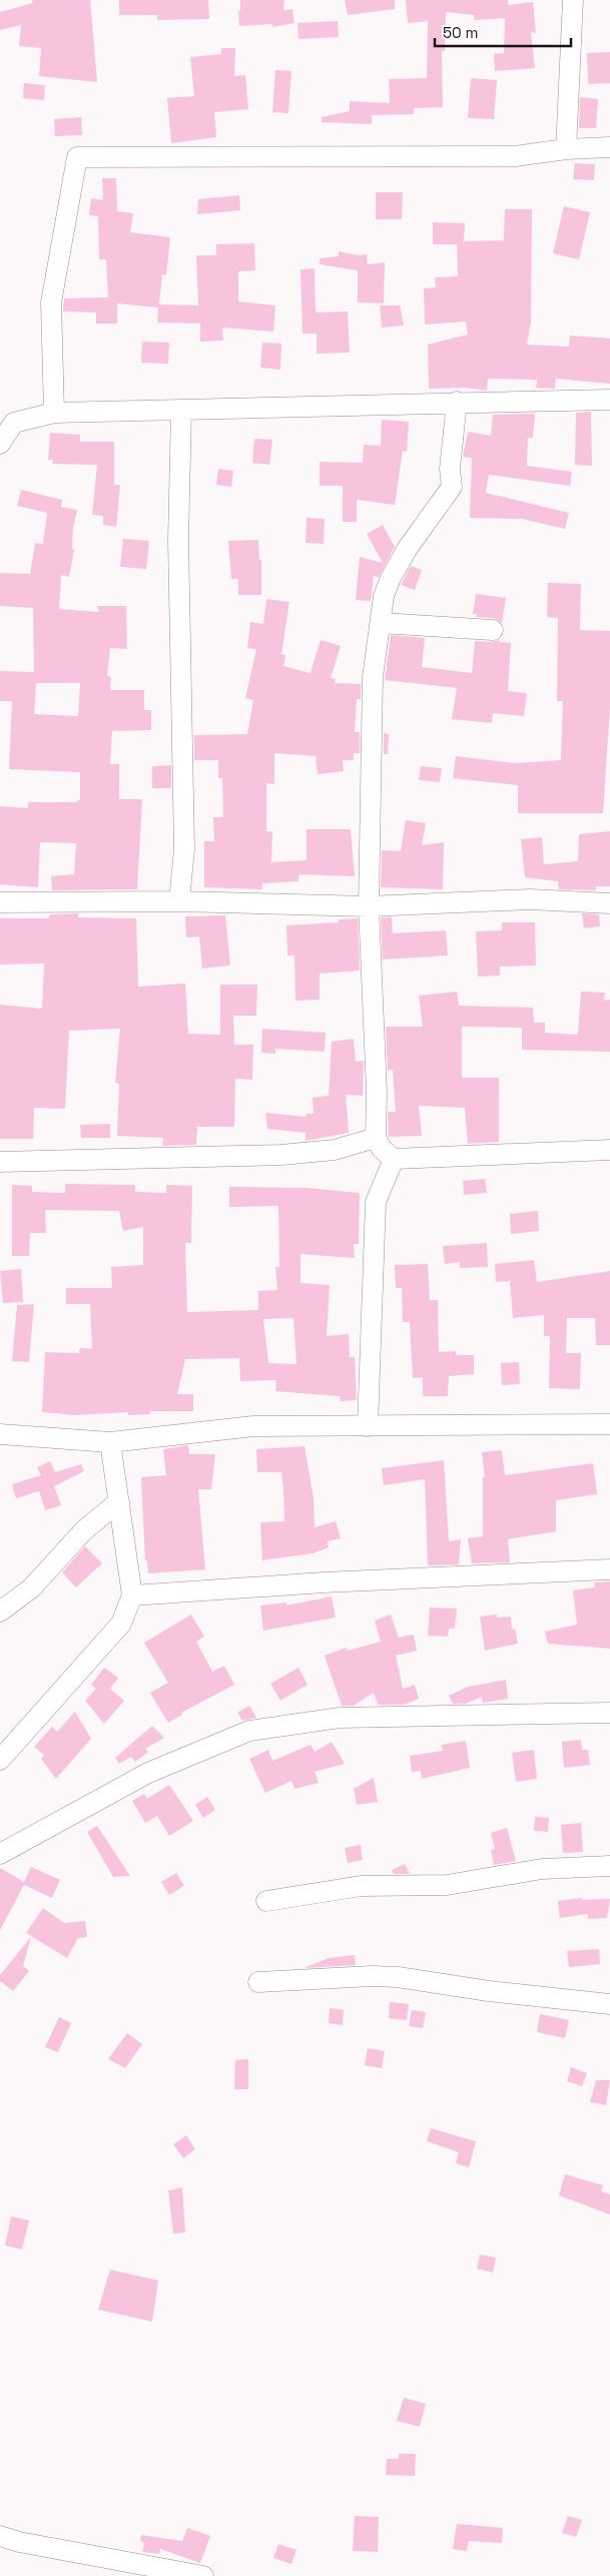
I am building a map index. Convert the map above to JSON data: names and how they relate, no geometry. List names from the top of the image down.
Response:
{
  "scale_bar": "50 m"
}
